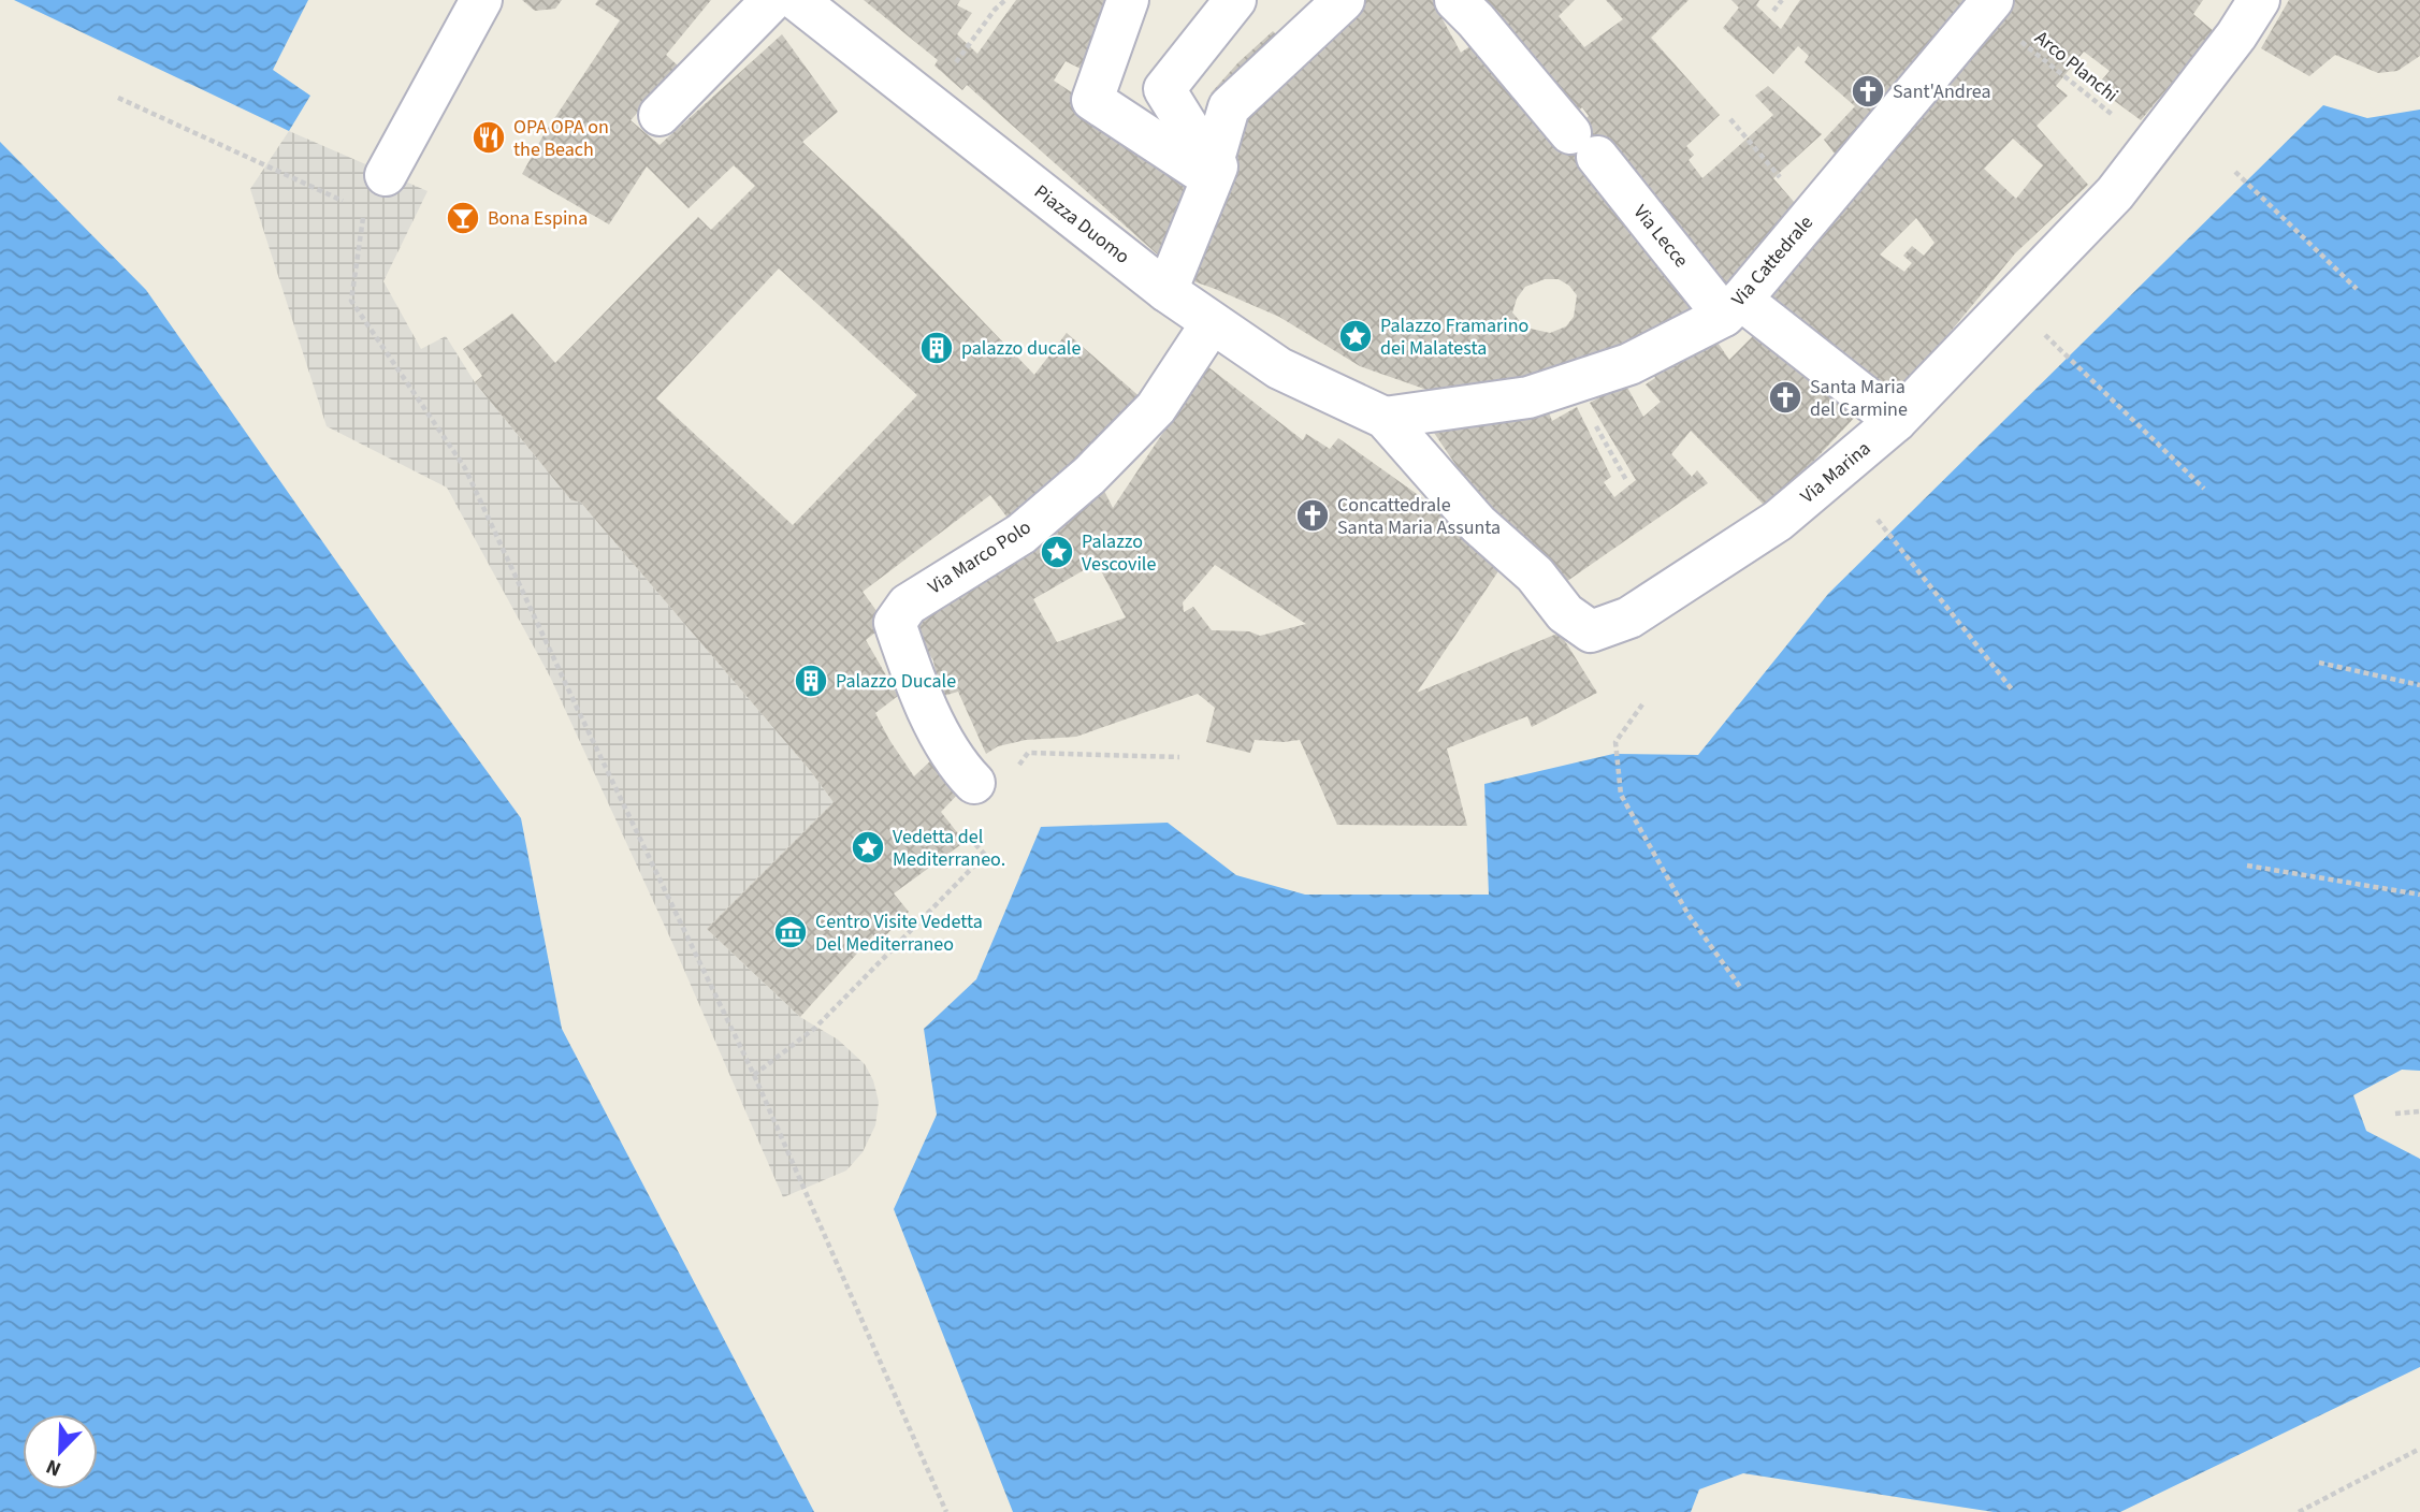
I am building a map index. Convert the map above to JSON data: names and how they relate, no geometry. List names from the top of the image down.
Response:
{
  "streets": {
    "street": [
      "Piazza Duomo",
      "Via Lecce",
      "Via Cattedrale",
      "Via Marina",
      "Via Marco Polo"
    ],
    "path": ["Arco Planchi"]
  },
  "crossings": [
    ["Arco Planchi", "Via Cattedrale"],
    ["Arco Planchi", "Via Marina"],
    ["Piazza Duomo", "Via Cattedrale"],
    ["Piazza Duomo", "Via Marina"],
    ["Piazza Duomo", "Via Marco Polo"],
    ["Via Lecce", "Via Cattedrale"],
    ["Via Lecce", "Via Marina"],
    ["Via Cattedrale", "Via Marina"]
  ],
  "places": {
    "church": ["Sant'Andrea", "Santa Maria del Carmine", "Concattedrale Santa Maria Assunta"],
    "restaurant": ["OPA OPA on the Beach"],
    "bar": ["Bona Espina"],
    "place": ["Palazzo Framarino dei Malatesta", "Palazzo Vescovile", "Vedetta del Mediterraneo."],
    "building": ["palazzo ducale", "Palazzo Ducale"],
    "museum": ["Centro Visite Vedetta Del Mediterraneo"]
  },
  "north": "bottom left"
}
